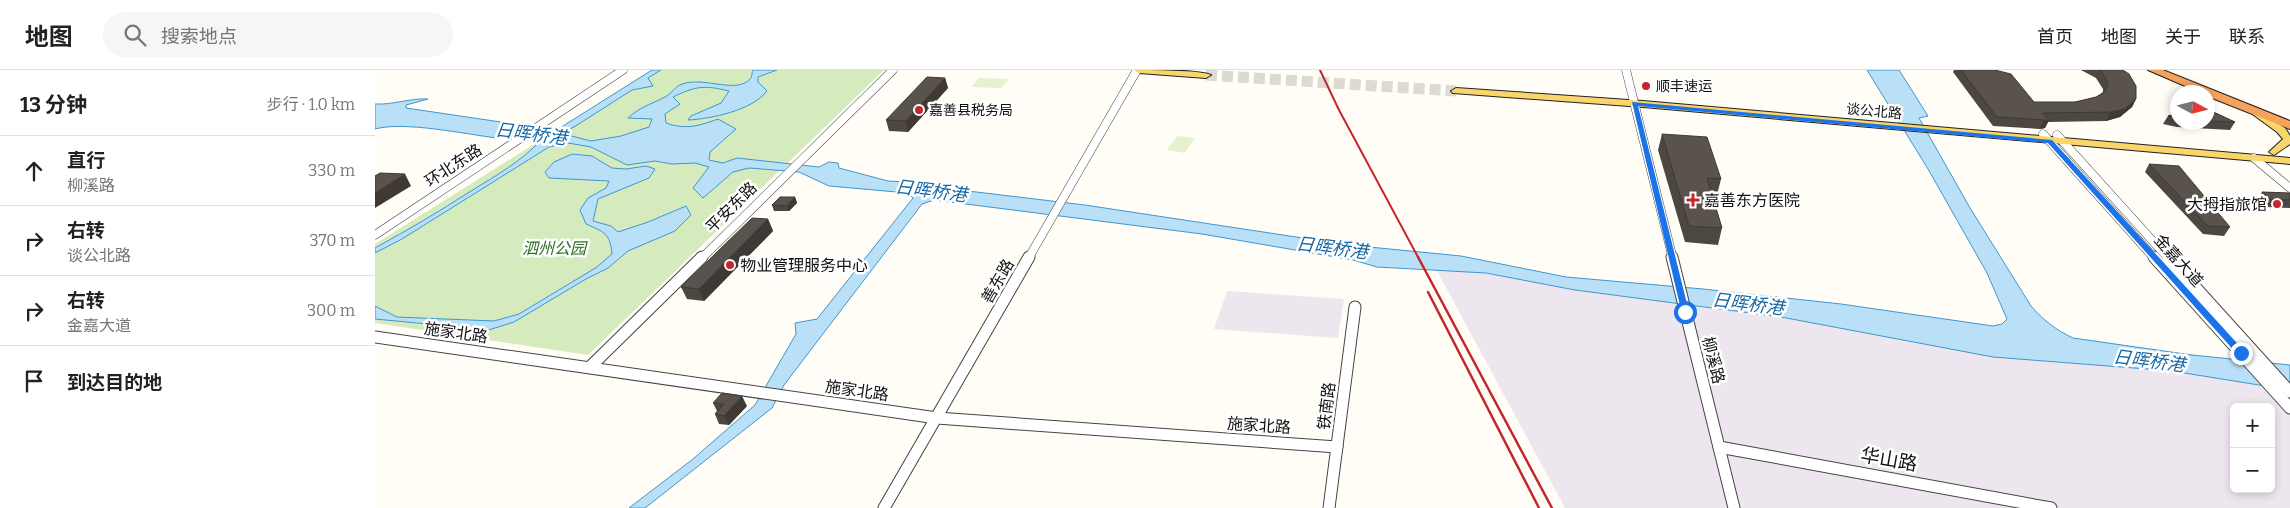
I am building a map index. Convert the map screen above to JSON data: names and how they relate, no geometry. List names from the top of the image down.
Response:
{
  "streets": {
    "main road": ["谈公北路"],
    "street": [
      "环北东路",
      "平安东路",
      "金嘉大道",
      "善东路",
      "施家北路",
      "柳溪路",
      "铁南路",
      "华山路"
    ]
  },
  "crossings": [
    ["谈公北路", "金嘉大道"],
    ["谈公北路", "柳溪路"],
    ["平安东路", "施家北路"],
    ["善东路", "施家北路"],
    ["施家北路", "铁南路"],
    ["柳溪路", "华山路"]
  ],
  "water": ["日晖桥港"],
  "parks": ["泗州公园"],
  "places": {
    "other": [
      "顺丰速运",
      "嘉善县税务局",
      "大拇指旅馆",
      "物业管理服务中心"
    ],
    "health": ["嘉善东方医院"]
  },
  "north": "right",
  "page": {
    "header": "地图",
    "search": "搜索地点",
    "nav": [
      "首页",
      "地图",
      "关于",
      "联系"
    ],
    "heading": ["13 分钟", "步行 · 1.0 km"],
    "list": [
      ["直行", "柳溪路", "330 m"],
      ["右转", "谈公北路", "370 m"],
      ["右转", "金嘉大道", "300 m"],
      "到达目的地"
    ],
    "map_buttons": ["+", "−"]
  }
}
